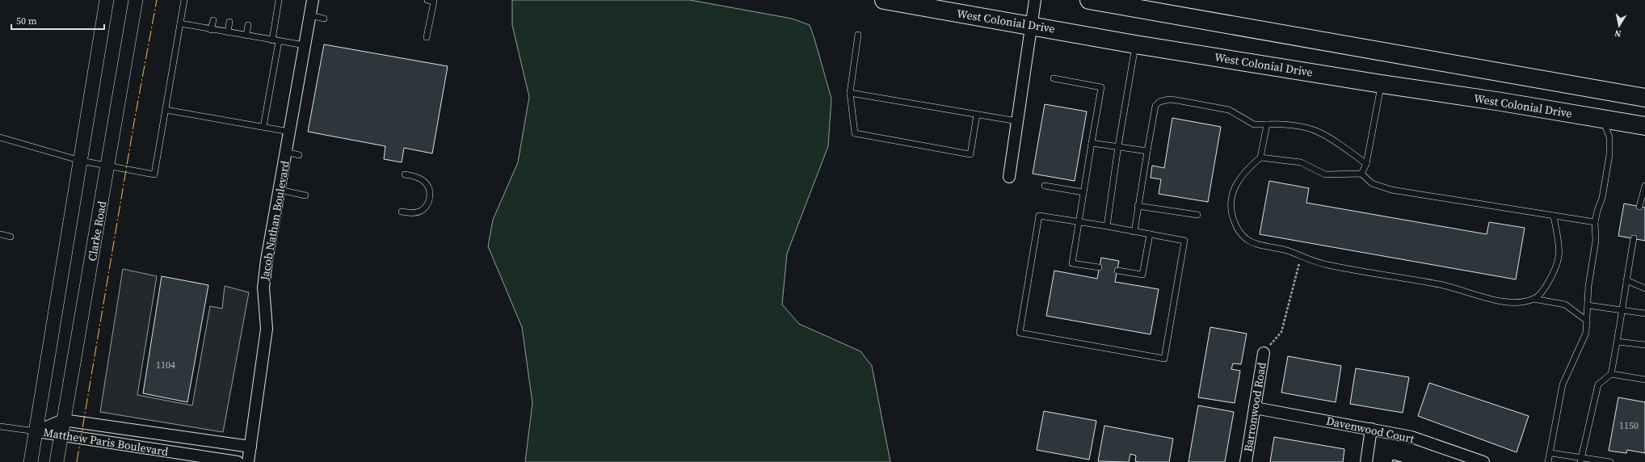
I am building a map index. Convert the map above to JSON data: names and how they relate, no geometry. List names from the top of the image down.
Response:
{
  "streets": {
    "highway": ["West Colonial Drive"],
    "street": [
      "Jacob Nathan Boulevard",
      "Clarke Road",
      "Barronwood Road",
      "Davenwood Court",
      "Matthew Paris Boulevard"
    ]
  },
  "crossings": [
    ["Jacob Nathan Boulevard", "Matthew Paris Boulevard"],
    ["Clarke Road", "Matthew Paris Boulevard"],
    ["Barronwood Road", "Davenwood Court"]
  ],
  "house_numbers": ["1104", "1150"],
  "scale_bar": "50 m",
  "north": "bottom"
}
